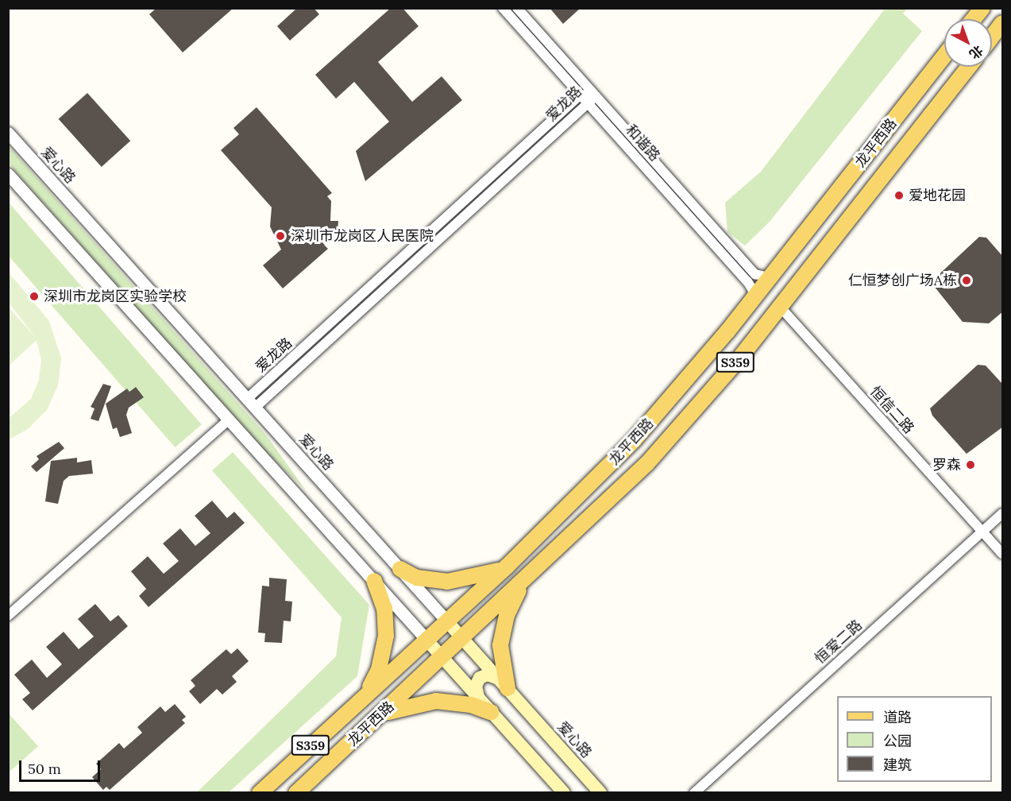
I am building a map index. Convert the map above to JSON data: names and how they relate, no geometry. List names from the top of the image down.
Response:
{
  "streets": {
    "main road": ["龙平西路", "爱心路", "S359"],
    "street": [
      "爱龙路",
      "和谐路",
      "恒信二路",
      "恒爱二路"
    ]
  },
  "crossings": [
    ["爱龙路", "和谐路"],
    ["爱龙路", "爱心路"],
    ["和谐路", "龙平西路"],
    ["龙平西路", "爱心路"],
    ["龙平西路", "恒信二路"],
    ["恒信二路", "恒爱二路"]
  ],
  "places": [
    "爱地花园",
    "深圳市龙岗区人民医院",
    "仁恒梦创广场A栋",
    "深圳市龙岗区实验学校",
    "罗森"
  ],
  "legend": ["道路", "公园", "建筑"],
  "scale_bar": "50 m",
  "north": "bottom right"
}
